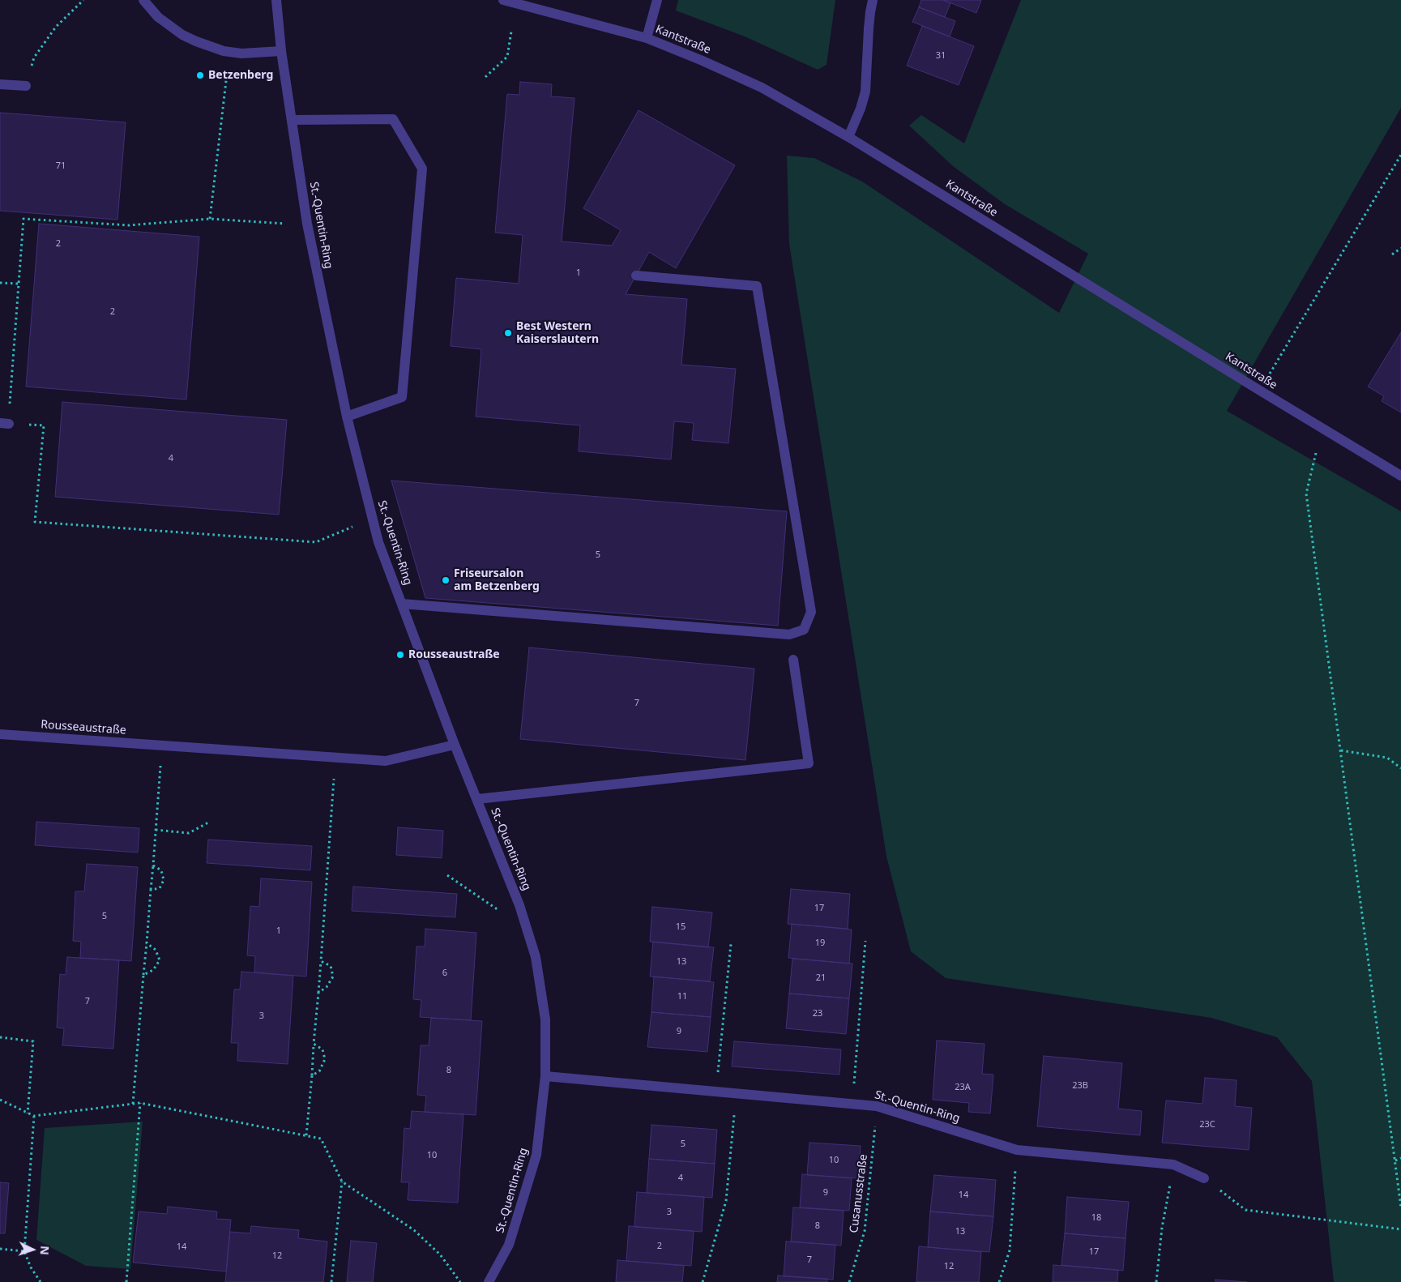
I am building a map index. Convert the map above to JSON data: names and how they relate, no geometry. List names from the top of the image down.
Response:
{
  "streets": {
    "street": ["Kantstraße", "St.-Quentin-Ring", "Rousseaustraße"],
    "path": ["Cusanusstraße"]
  },
  "crossings": [
    ["St.-Quentin-Ring", "Rousseaustraße"],
    ["St.-Quentin-Ring", "Cusanusstraße"]
  ],
  "places": [
    "Betzenberg",
    "Best Western Kaiserslautern",
    "Friseursalon am Betzenberg",
    "Rousseaustraße"
  ],
  "house_numbers": [
    "31",
    "71",
    "2",
    "1",
    "2",
    "4",
    "5",
    "7",
    "17",
    "5",
    "15",
    "1",
    "19",
    "13",
    "6",
    "21",
    "11",
    "7",
    "23",
    "3",
    "9",
    "8",
    "23B",
    "23A",
    "23C",
    "5",
    "10",
    "10",
    "4",
    "9",
    "14",
    "3",
    "18",
    "8",
    "13",
    "2",
    "14",
    "17",
    "12",
    "7",
    "12"
  ],
  "north": "right"
}
